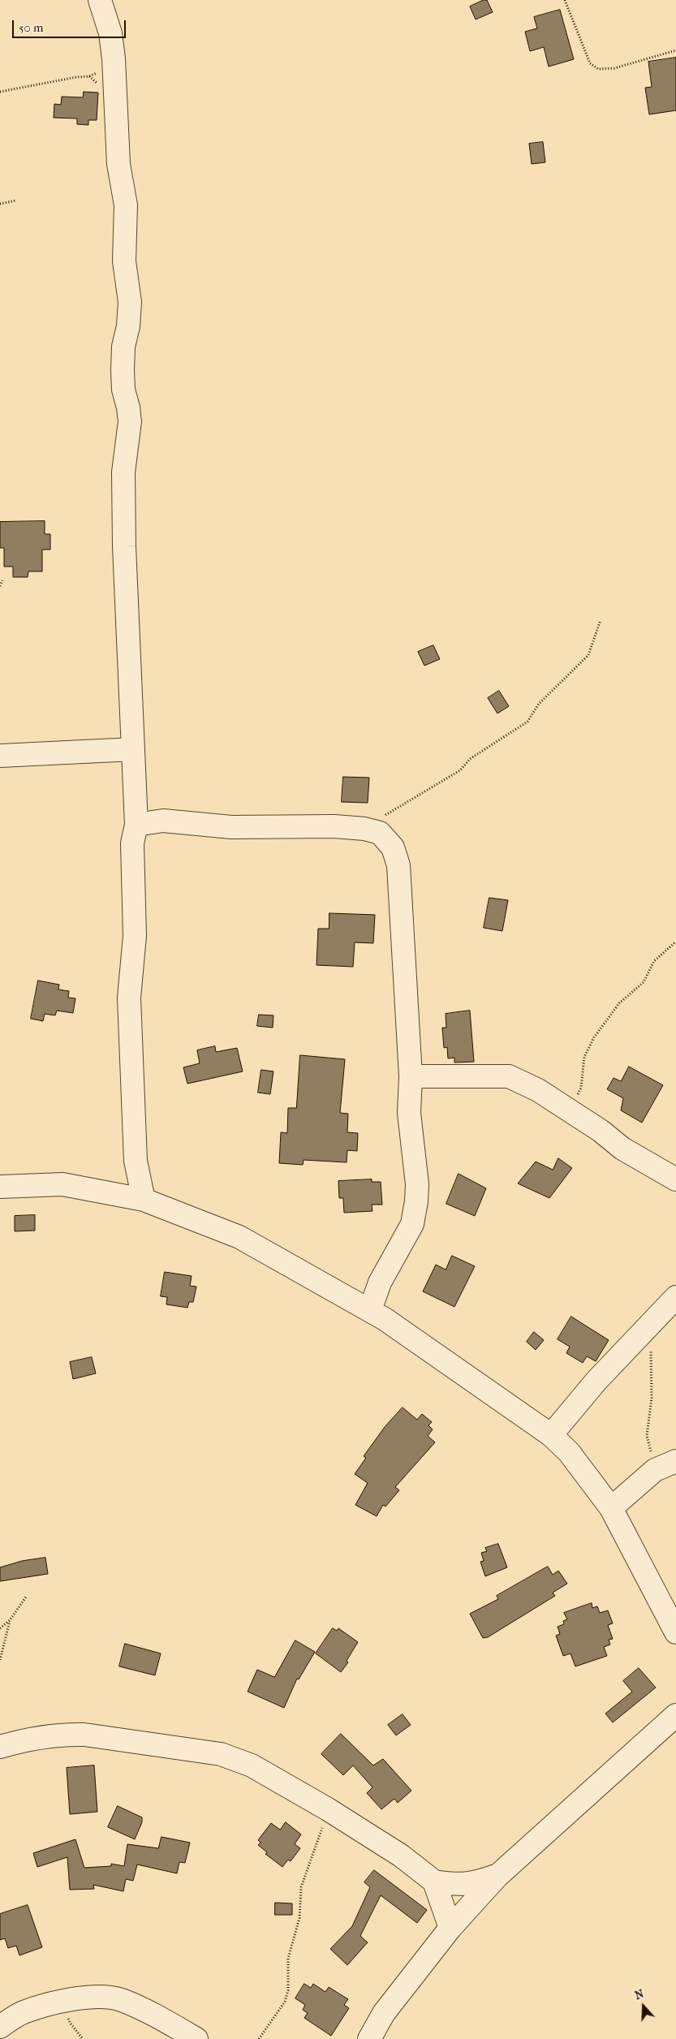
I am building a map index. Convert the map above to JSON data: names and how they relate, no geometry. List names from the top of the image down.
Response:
{
  "scale_bar": "50 m",
  "north": "top"
}
